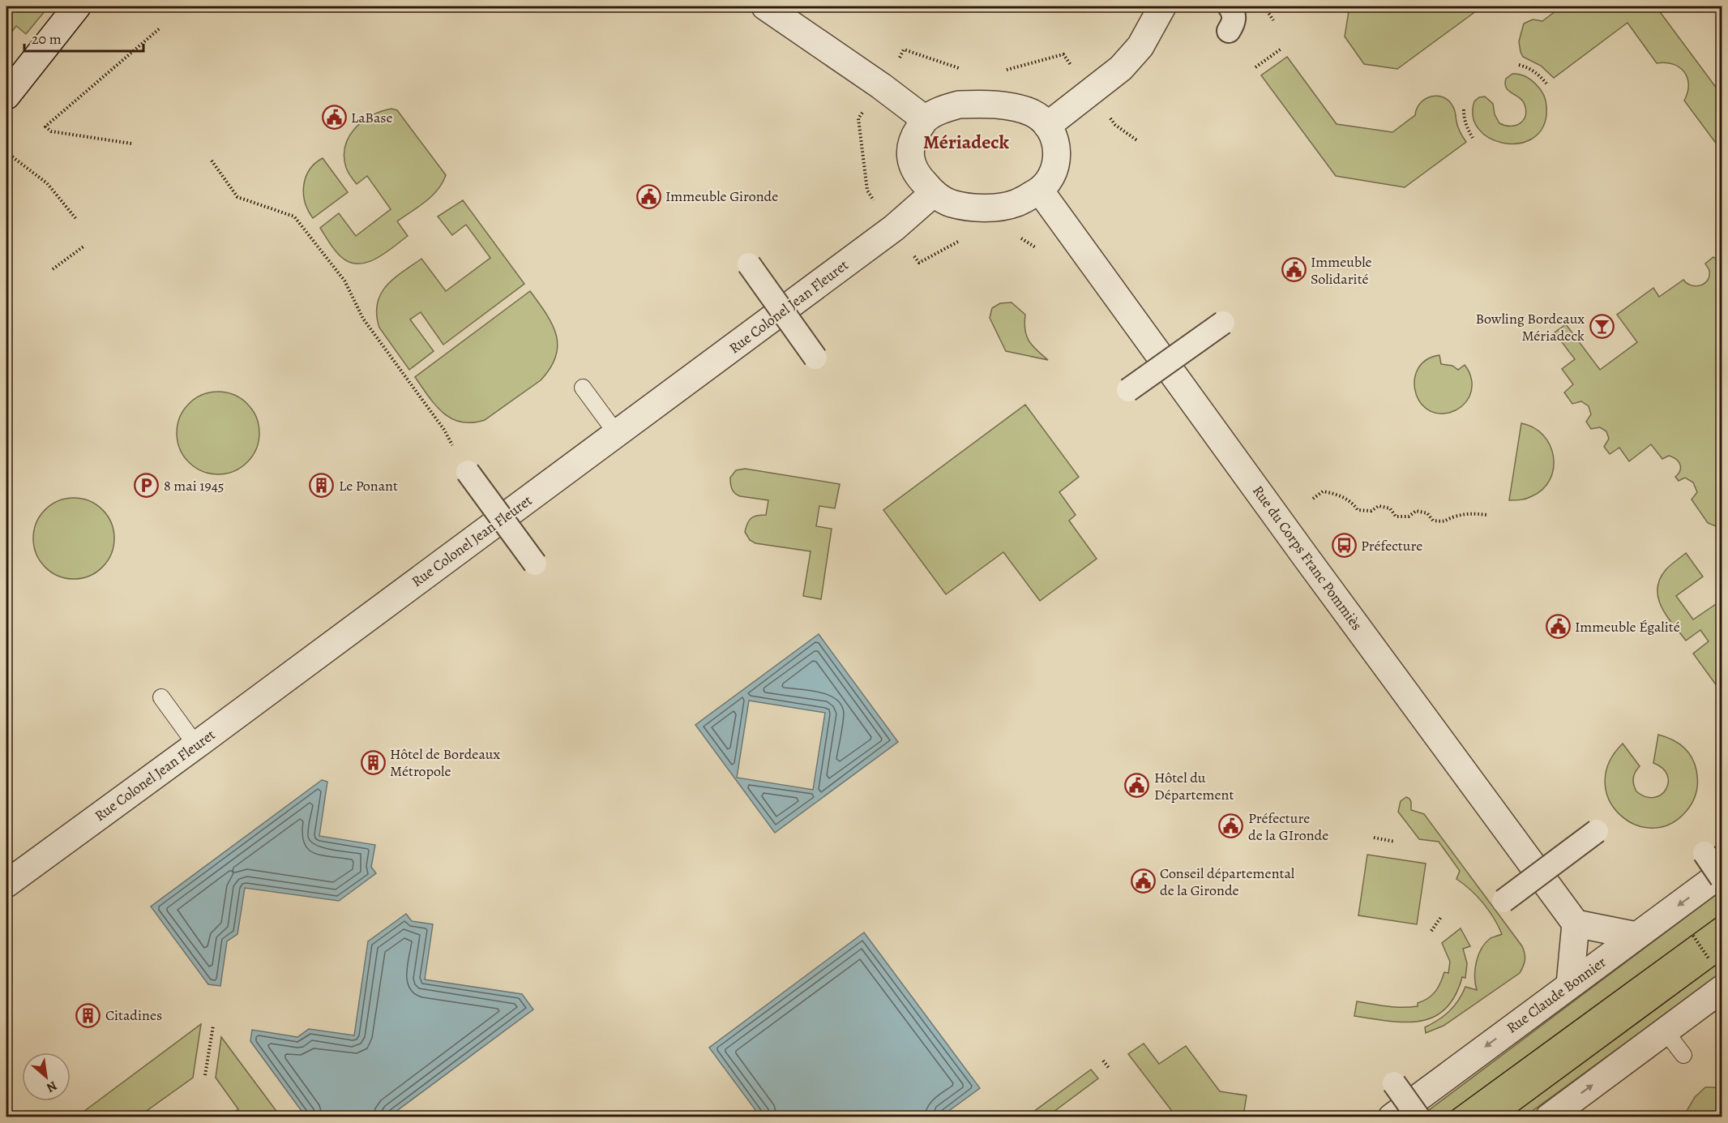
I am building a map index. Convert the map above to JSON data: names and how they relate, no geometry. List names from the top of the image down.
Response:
{
  "streets": {
    "street": ["Rue Colonel Jean Fleuret", "Rue du Corps Franc Pommiès", "Rue Claude Bonnier"]
  },
  "crossings": [
    ["Rue Colonel Jean Fleuret", "Rue du Corps Franc Pommiès"]
  ],
  "districts": ["Mériadeck"],
  "places": {
    "public building": [
      "LaBase",
      "Immeuble Gironde",
      "Immeuble Solidarité",
      "Immeuble Égalité",
      "Hôtel du Département",
      "Préfecture de la GIronde",
      "Conseil départemental de la Gironde"
    ],
    "bar": ["Bowling Bordeaux Mériadeck"],
    "parking": ["8 mai 1945"],
    "building": ["Le Ponant", "Hôtel de Bordeaux Métropole", "Citadines"],
    "bus stop": ["Préfecture"]
  },
  "scale_bar": "20 m",
  "north": "bottom right"
}
